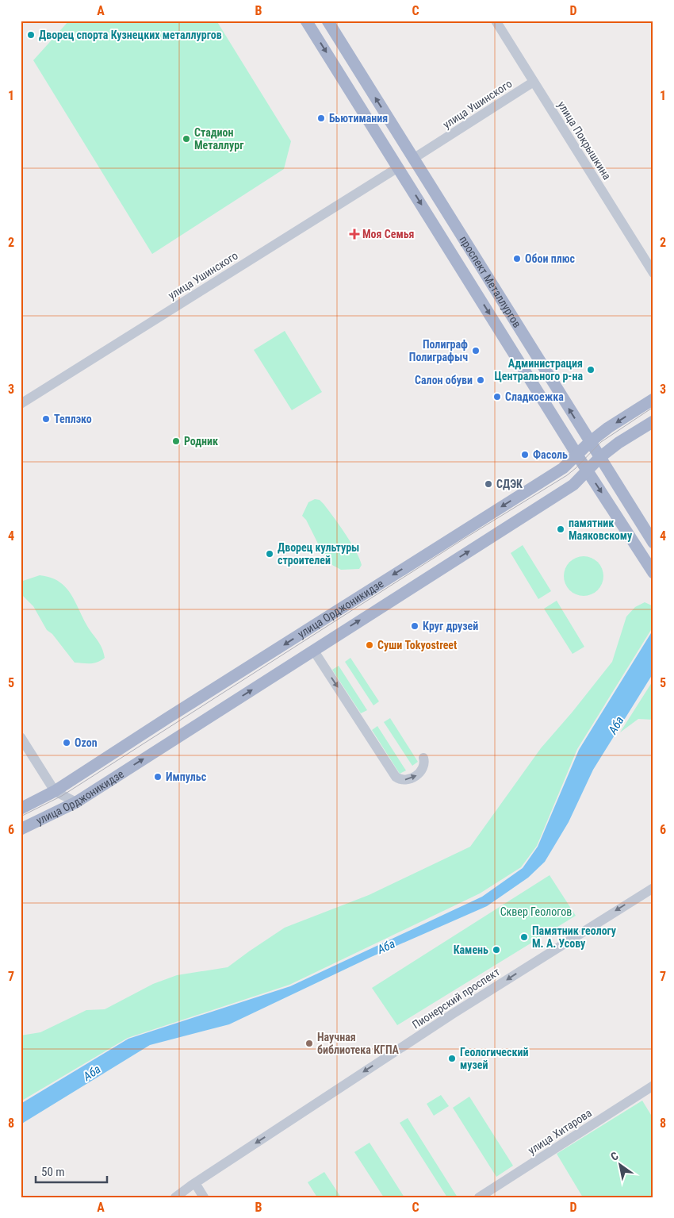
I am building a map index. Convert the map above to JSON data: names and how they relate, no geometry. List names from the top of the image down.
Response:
{
  "streets": {
    "main road": ["проспект Металлургов", "улица Орджоникидзе"],
    "street": [
      "улица Ушинского",
      "улица Покрышкина",
      "Пионерский проспект",
      "улица Хитарова"
    ]
  },
  "crossings": [
    ["улица Ушинского", "улица Покрышкина"],
    ["улица Ушинского", "проспект Металлургов"],
    ["проспект Металлургов", "улица Орджоникидзе"]
  ],
  "one_way": ["Пионерский проспект"],
  "water": ["Аба"],
  "parks": ["Сквер Геологов"],
  "places": {
    "other": [
      "Дворец спорта Кузнецких металлургов",
      "Бьютимания",
      "Стадион Металлург",
      "Обои плюс",
      "Полиграф Полиграфыч",
      "Администрация Центрального р-на",
      "Салон обуви",
      "Сладкоежка",
      "Теплэко",
      "Родник",
      "Фасоль",
      "СДЭК",
      "памятник Маяковскому",
      "Дворец культуры строителей",
      "Круг друзей",
      "Суши Tokyostreet",
      "Ozon",
      "Импульс",
      "Памятник геологу М. А. Усову",
      "Камень",
      "Научная библиотека КГПА",
      "Геологический музей"
    ],
    "health": ["Моя Семья"]
  },
  "scale_bar": "50 m",
  "north": "top left",
  "grid": {
    "columns": [
      "A",
      "B",
      "C",
      "D"
    ],
    "rows": [
      "1",
      "2",
      "3",
      "4",
      "5",
      "6",
      "7",
      "8"
    ]
  }
}
